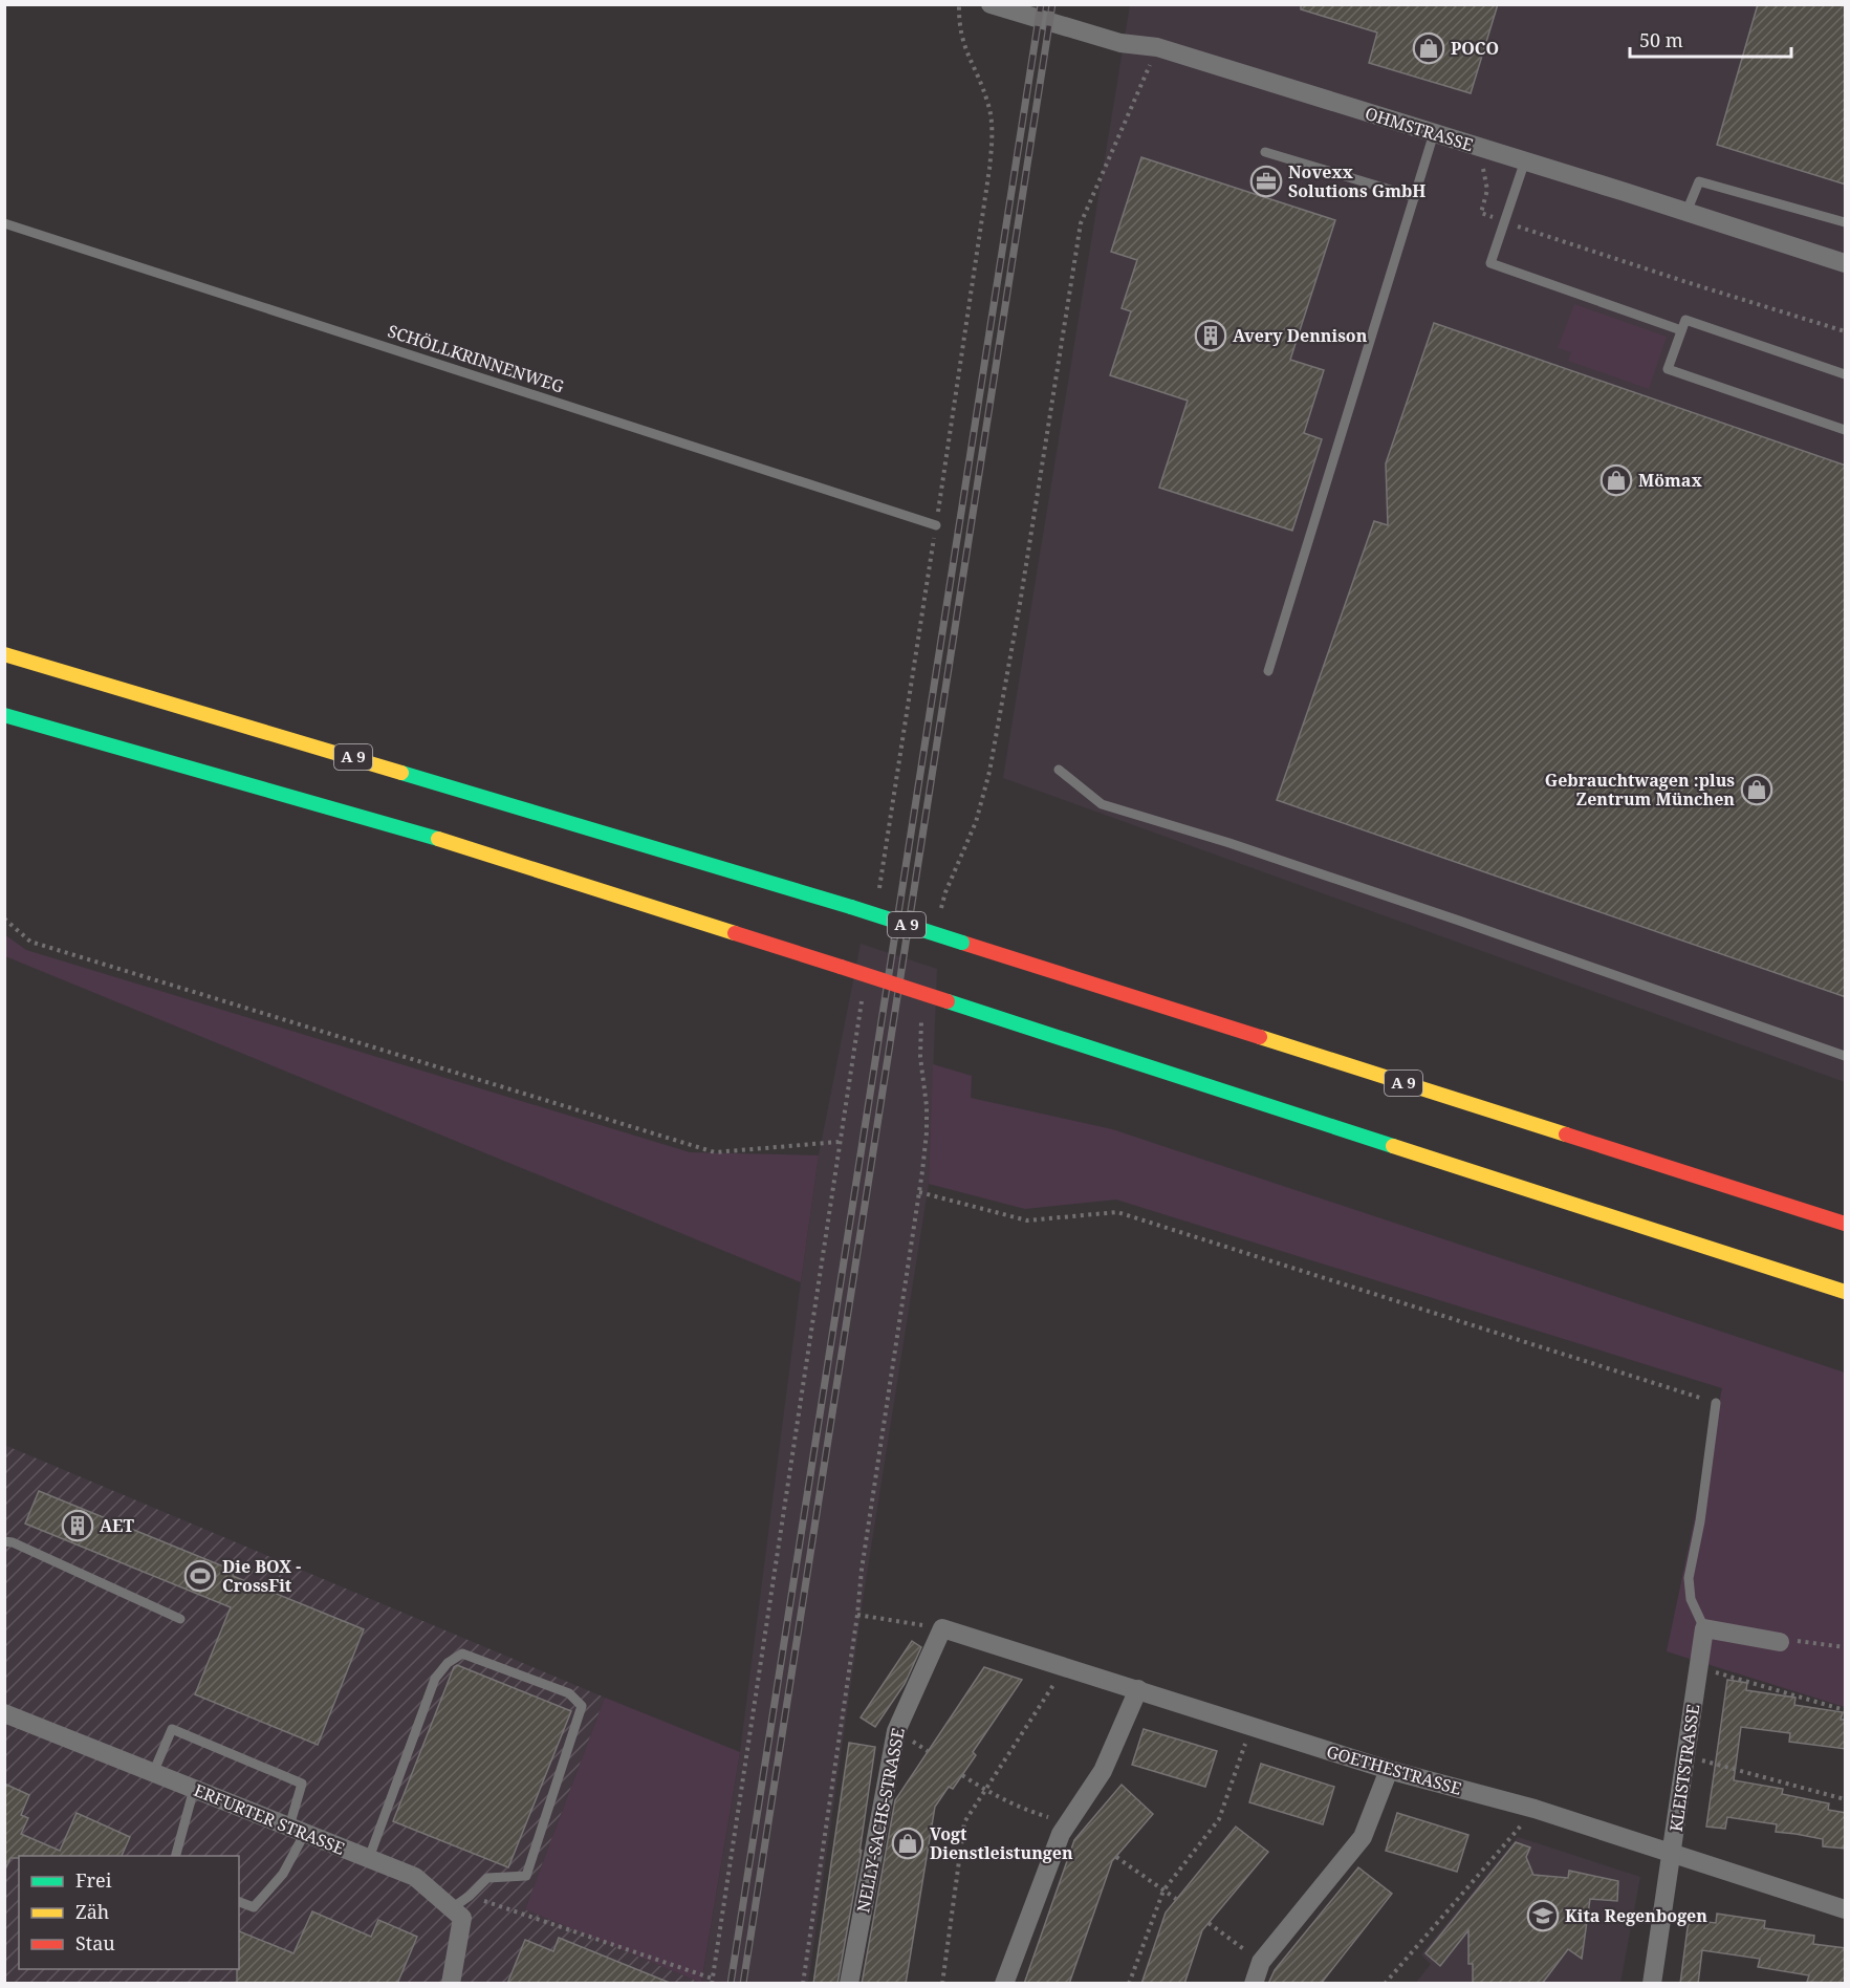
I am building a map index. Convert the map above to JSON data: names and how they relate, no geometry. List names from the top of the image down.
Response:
{
  "streets": {
    "highway": ["A 9"],
    "street": [
      "OHMSTRASSE",
      "KLEISTSTRASSE",
      "GOETHESTRASSE",
      "ERFURTER STRASSE",
      "NELLY-SACHS-STRASSE"
    ],
    "lane": ["SCHÖLLKRINNENWEG"]
  },
  "crossings": [
    ["KLEISTSTRASSE", "GOETHESTRASSE"],
    ["GOETHESTRASSE", "NELLY-SACHS-STRASSE"]
  ],
  "places": {
    "shop": [
      "POCO",
      "Mömax",
      "Gebrauchtwagen :plus Zentrum München",
      "Vogt Dienstleistungen"
    ],
    "office": ["Novexx Solutions GmbH"],
    "building": ["Avery Dennison", "AET"],
    "sports": ["Die BOX - CrossFit"],
    "school or university": ["Kita Regenbogen"]
  },
  "legend": ["Frei", "Zäh", "Stau"],
  "scale_bar": "50 m"
}
